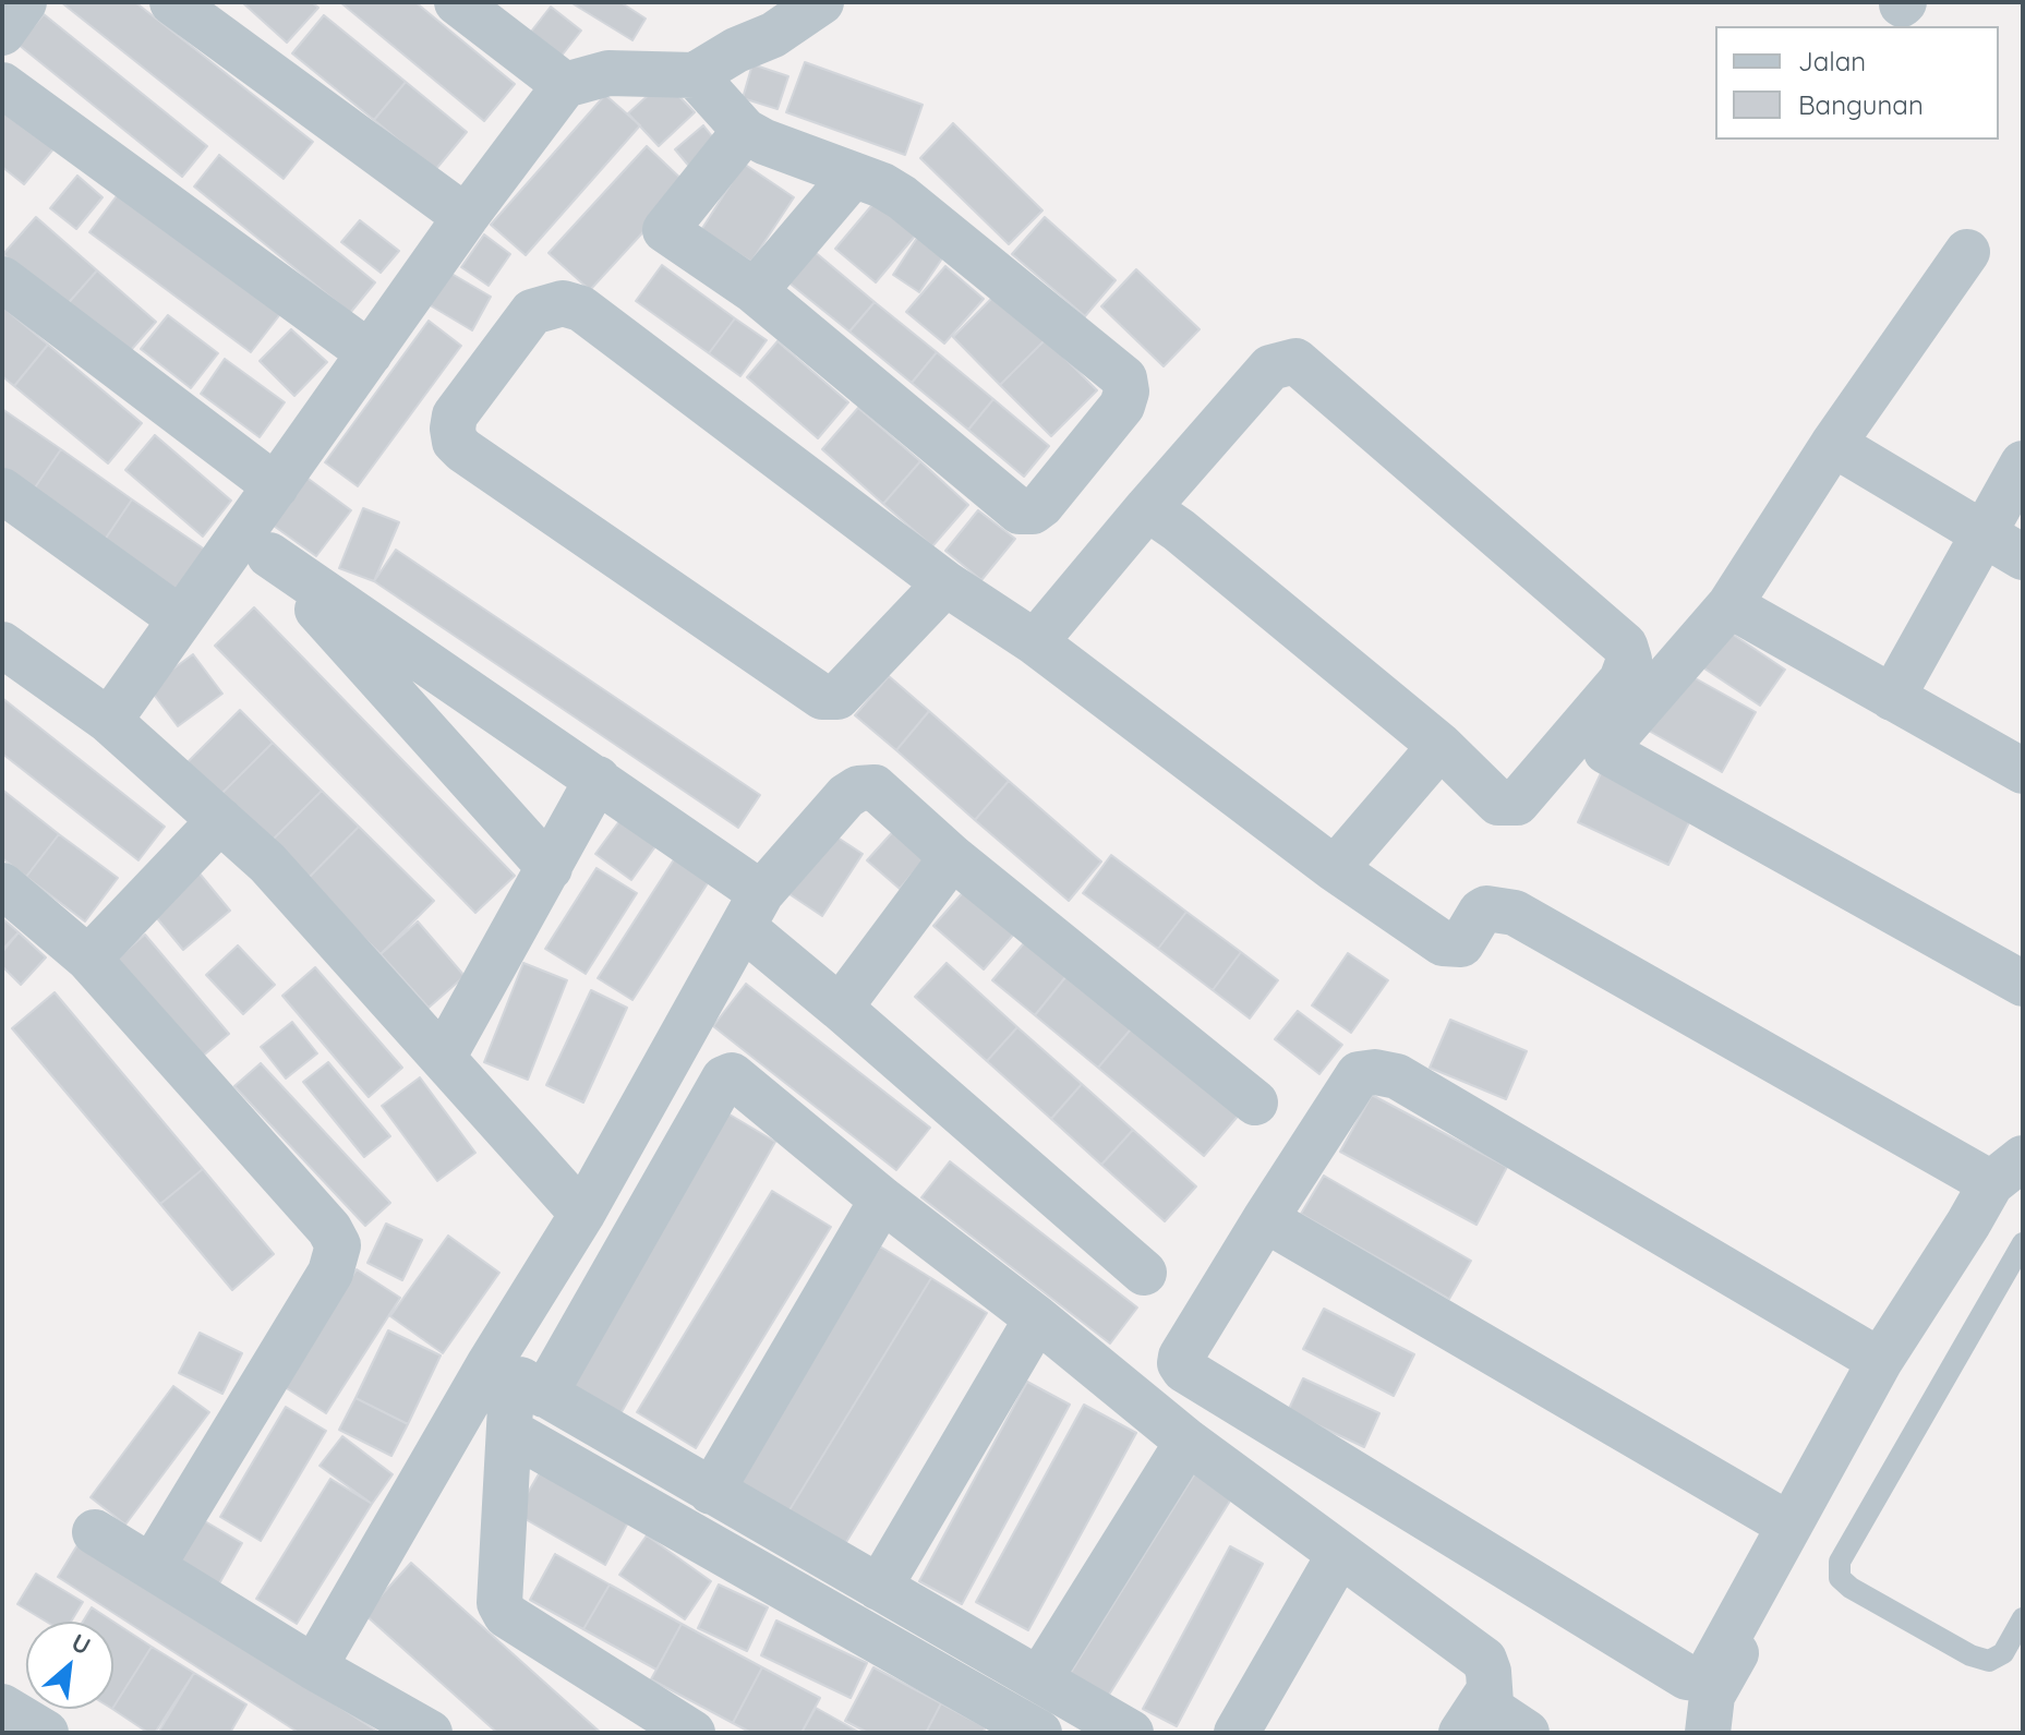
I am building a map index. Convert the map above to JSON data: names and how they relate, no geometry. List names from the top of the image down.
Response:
{
  "legend": ["Jalan", "Bangunan"],
  "north": "top right"
}
